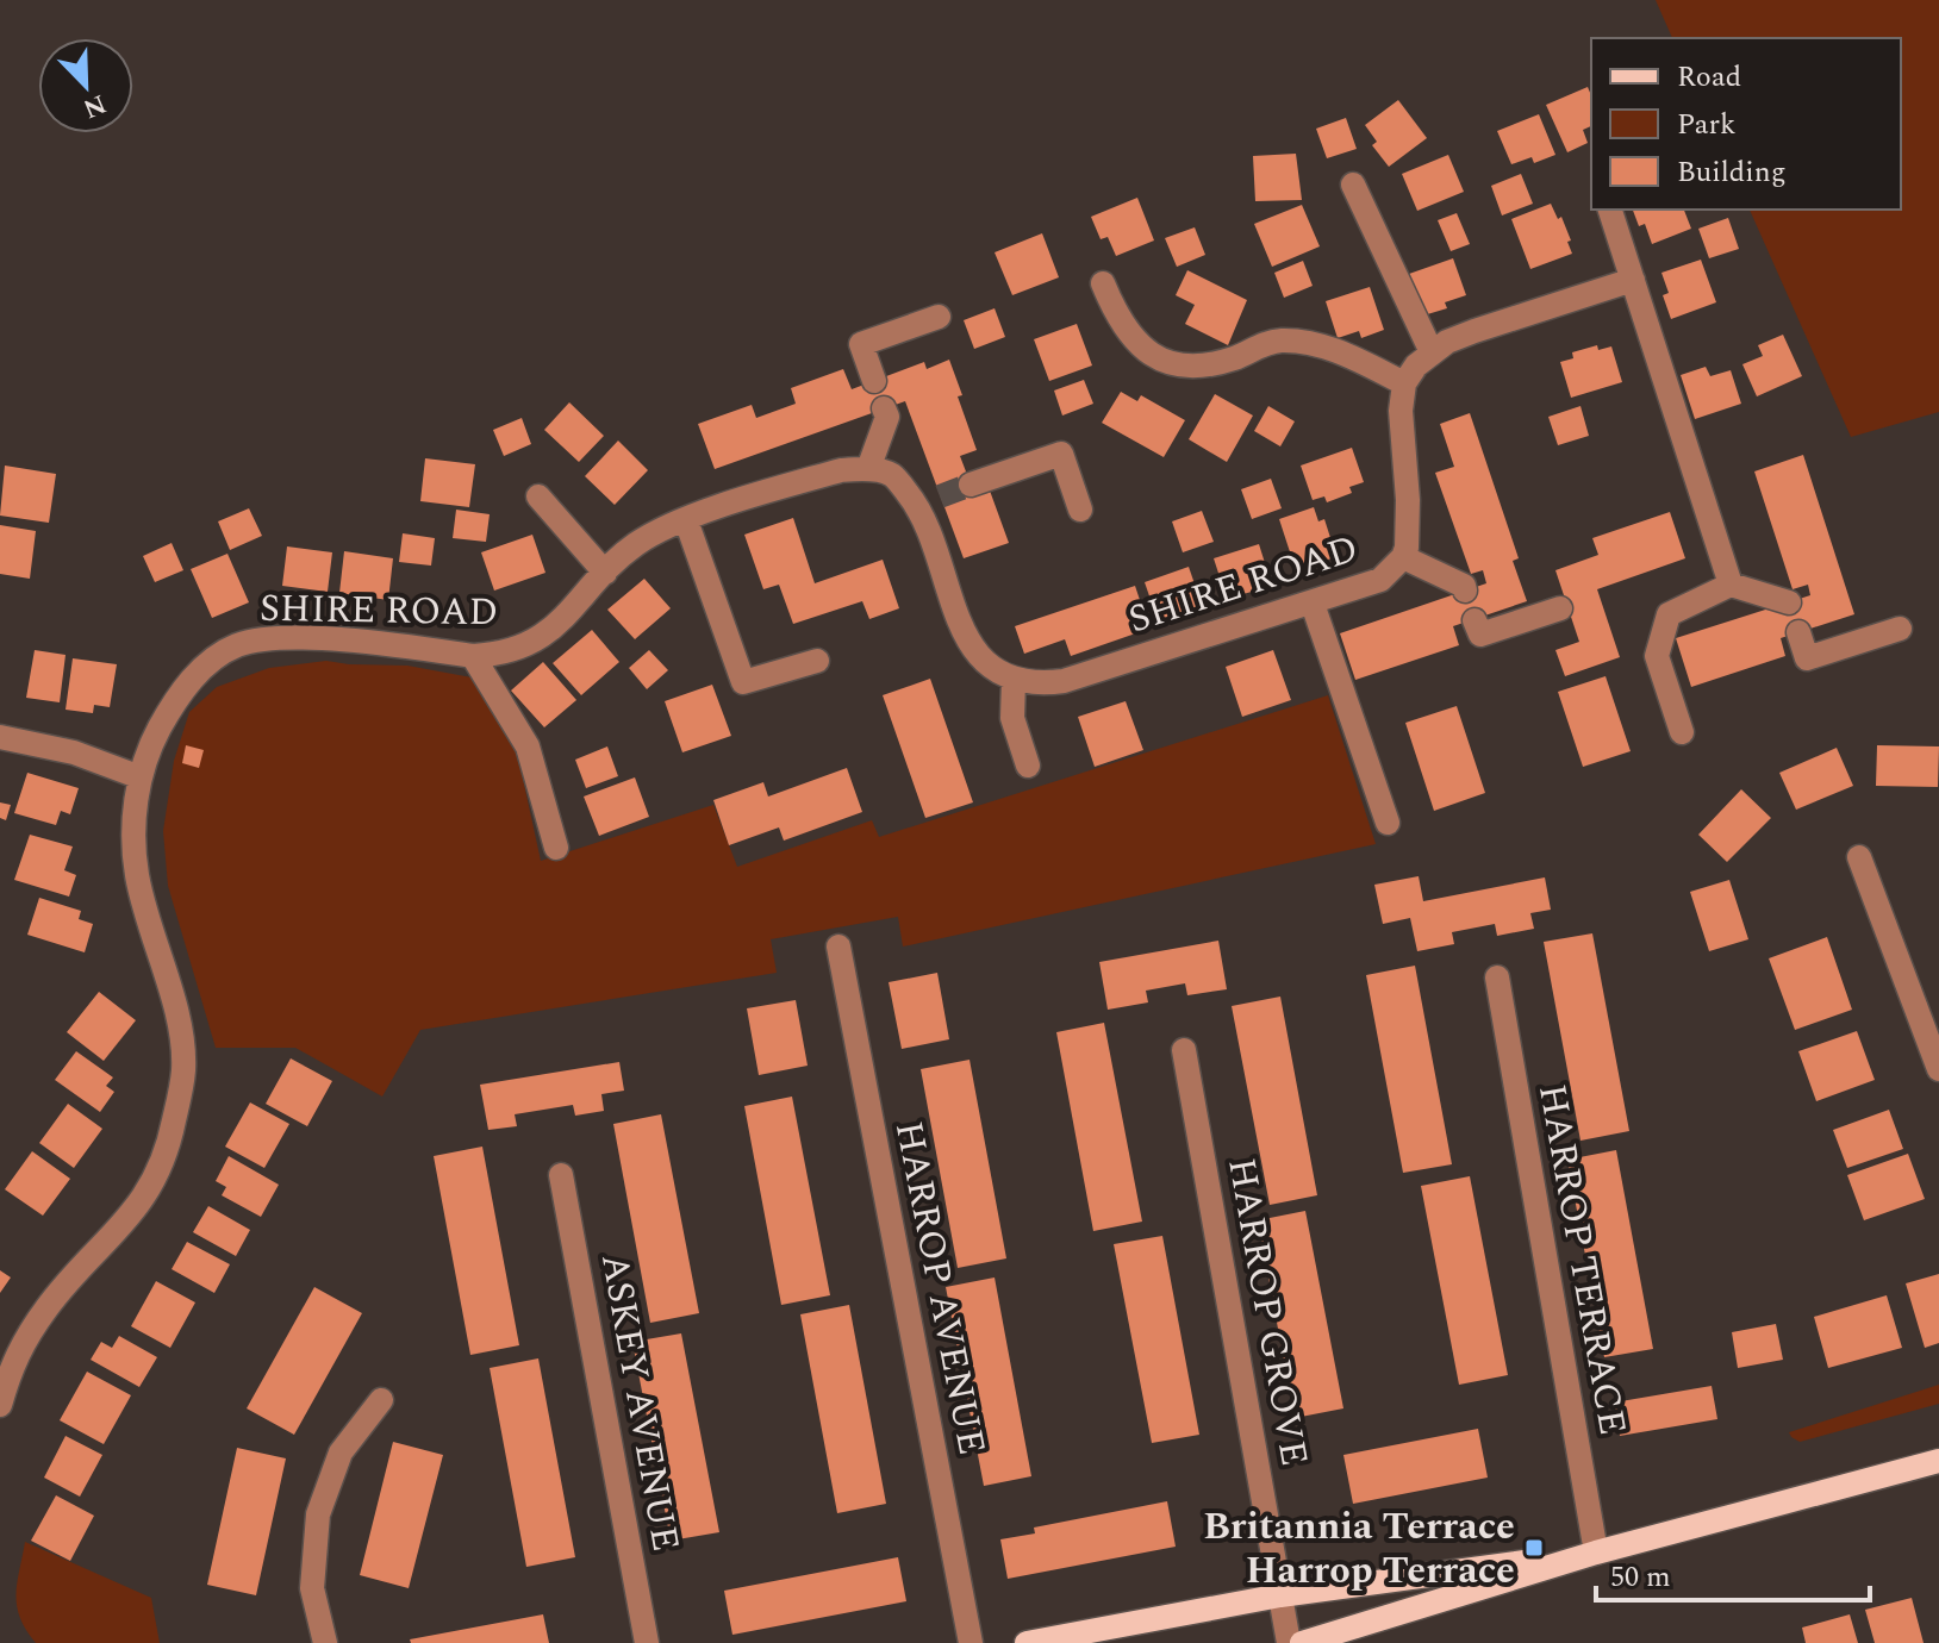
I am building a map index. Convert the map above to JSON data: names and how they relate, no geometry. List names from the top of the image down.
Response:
{
  "streets": {
    "street": [
      "SHIRE ROAD",
      "HARROP TERRACE",
      "HARROP AVENUE",
      "HARROP GROVE",
      "ASKEY AVENUE"
    ]
  },
  "places": {
    "transit": ["Britannia Terrace Harrop Terrace"]
  },
  "legend": ["Road", "Park", "Building"],
  "scale_bar": "50 m",
  "north": "bottom right"
}
